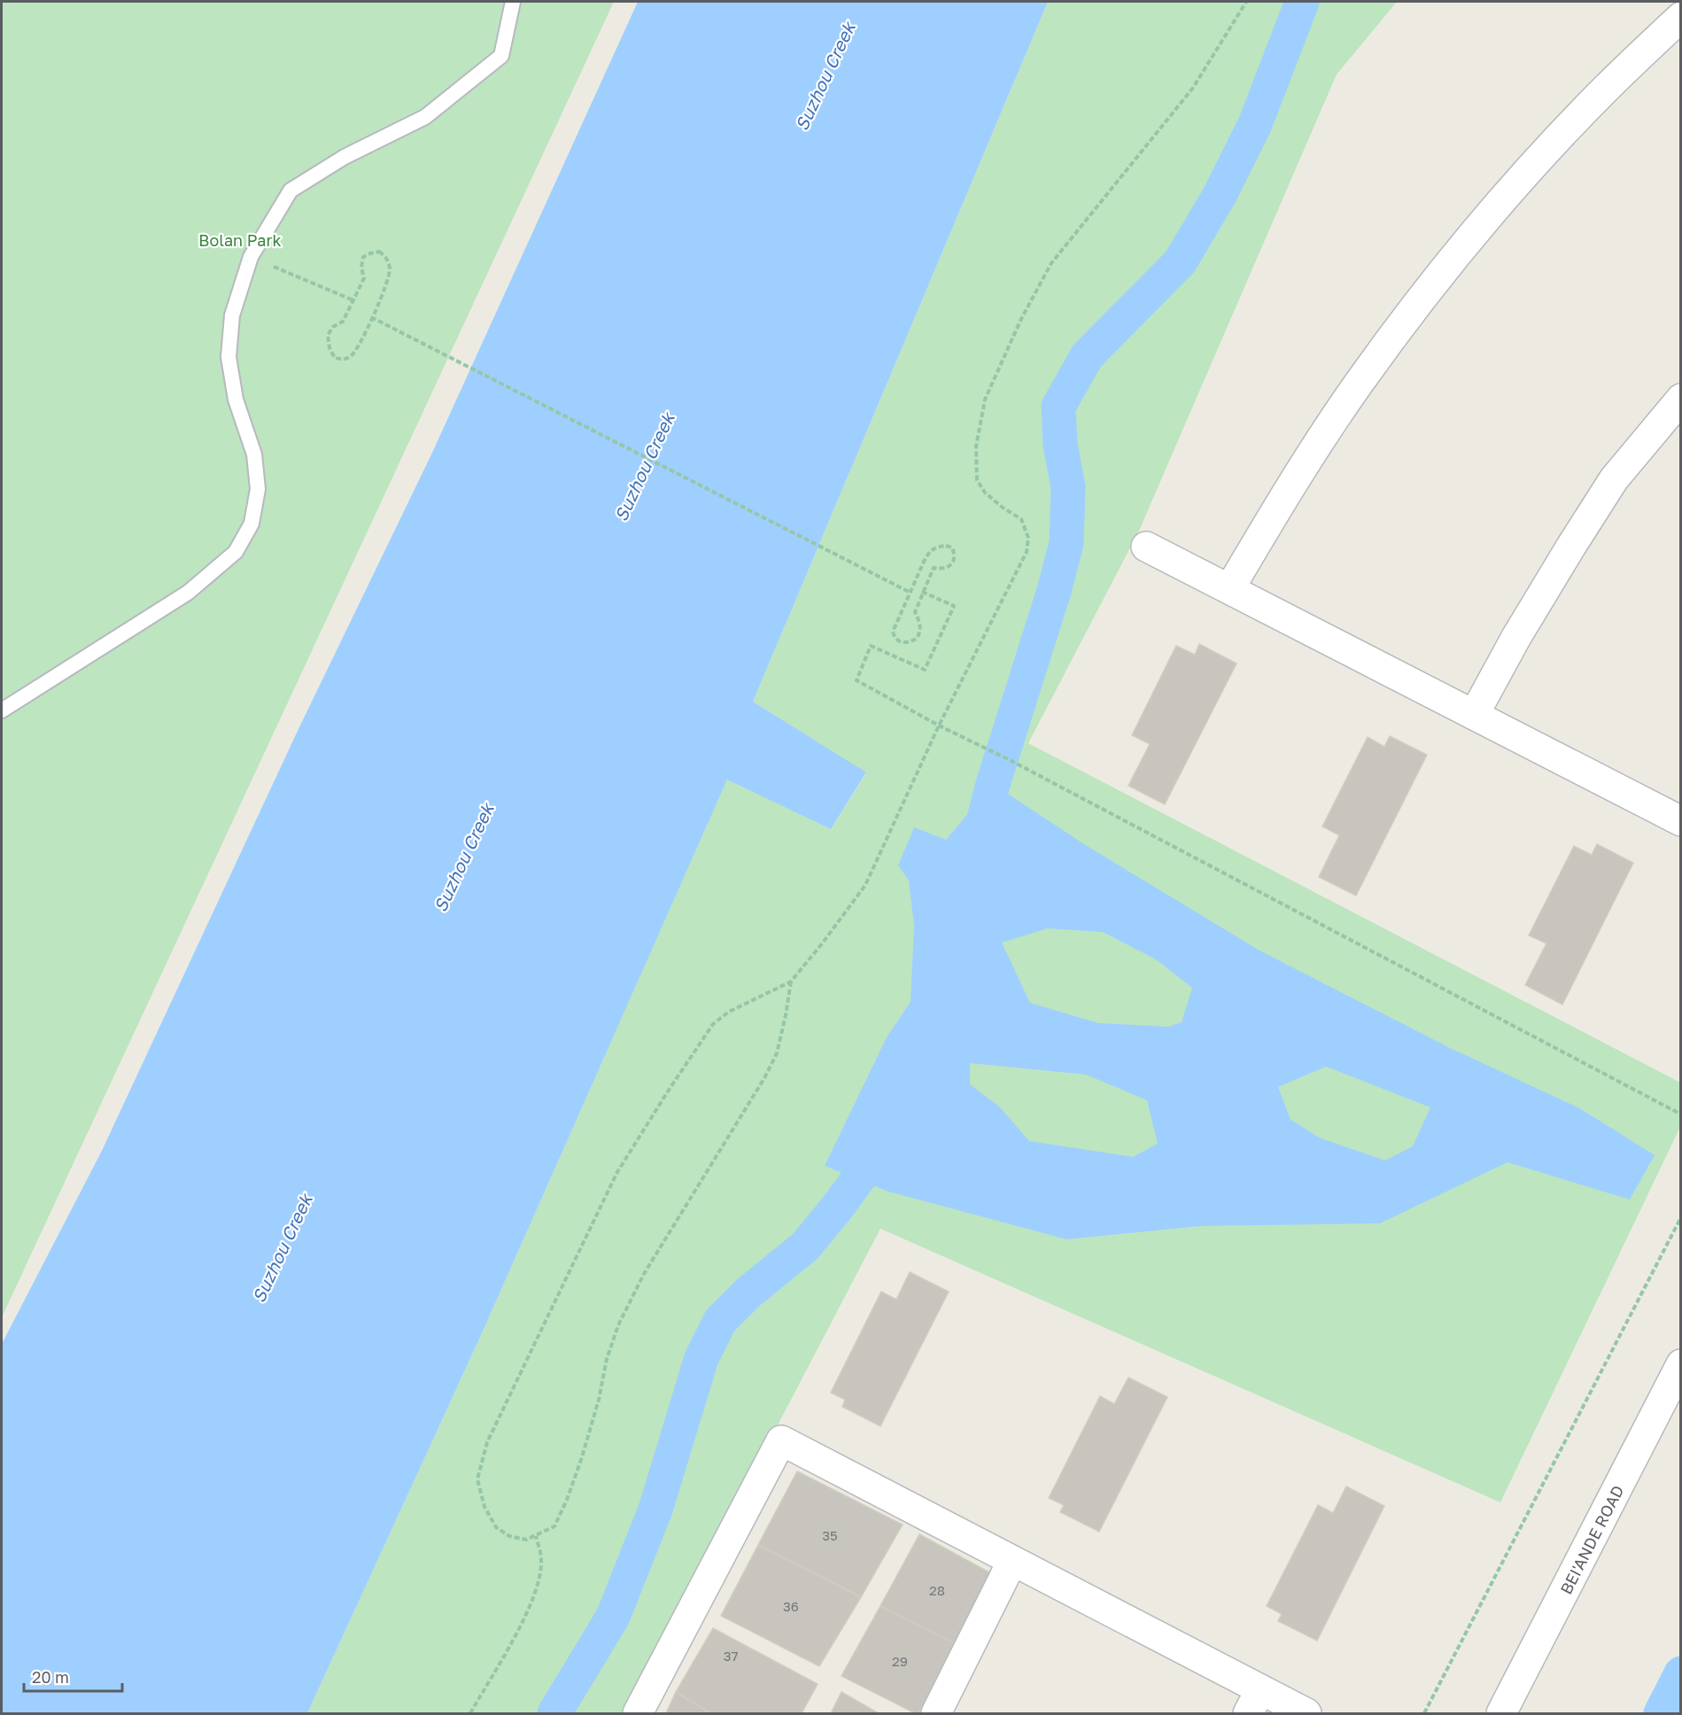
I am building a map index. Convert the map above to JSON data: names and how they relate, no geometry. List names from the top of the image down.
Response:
{
  "streets": {
    "street": ["BEI'ANDE ROAD"]
  },
  "water": ["Suzhou Creek"],
  "parks": ["Bolan Park"],
  "house_numbers": [
    "35",
    "28",
    "36",
    "37",
    "29"
  ],
  "scale_bar": "20 m"
}
